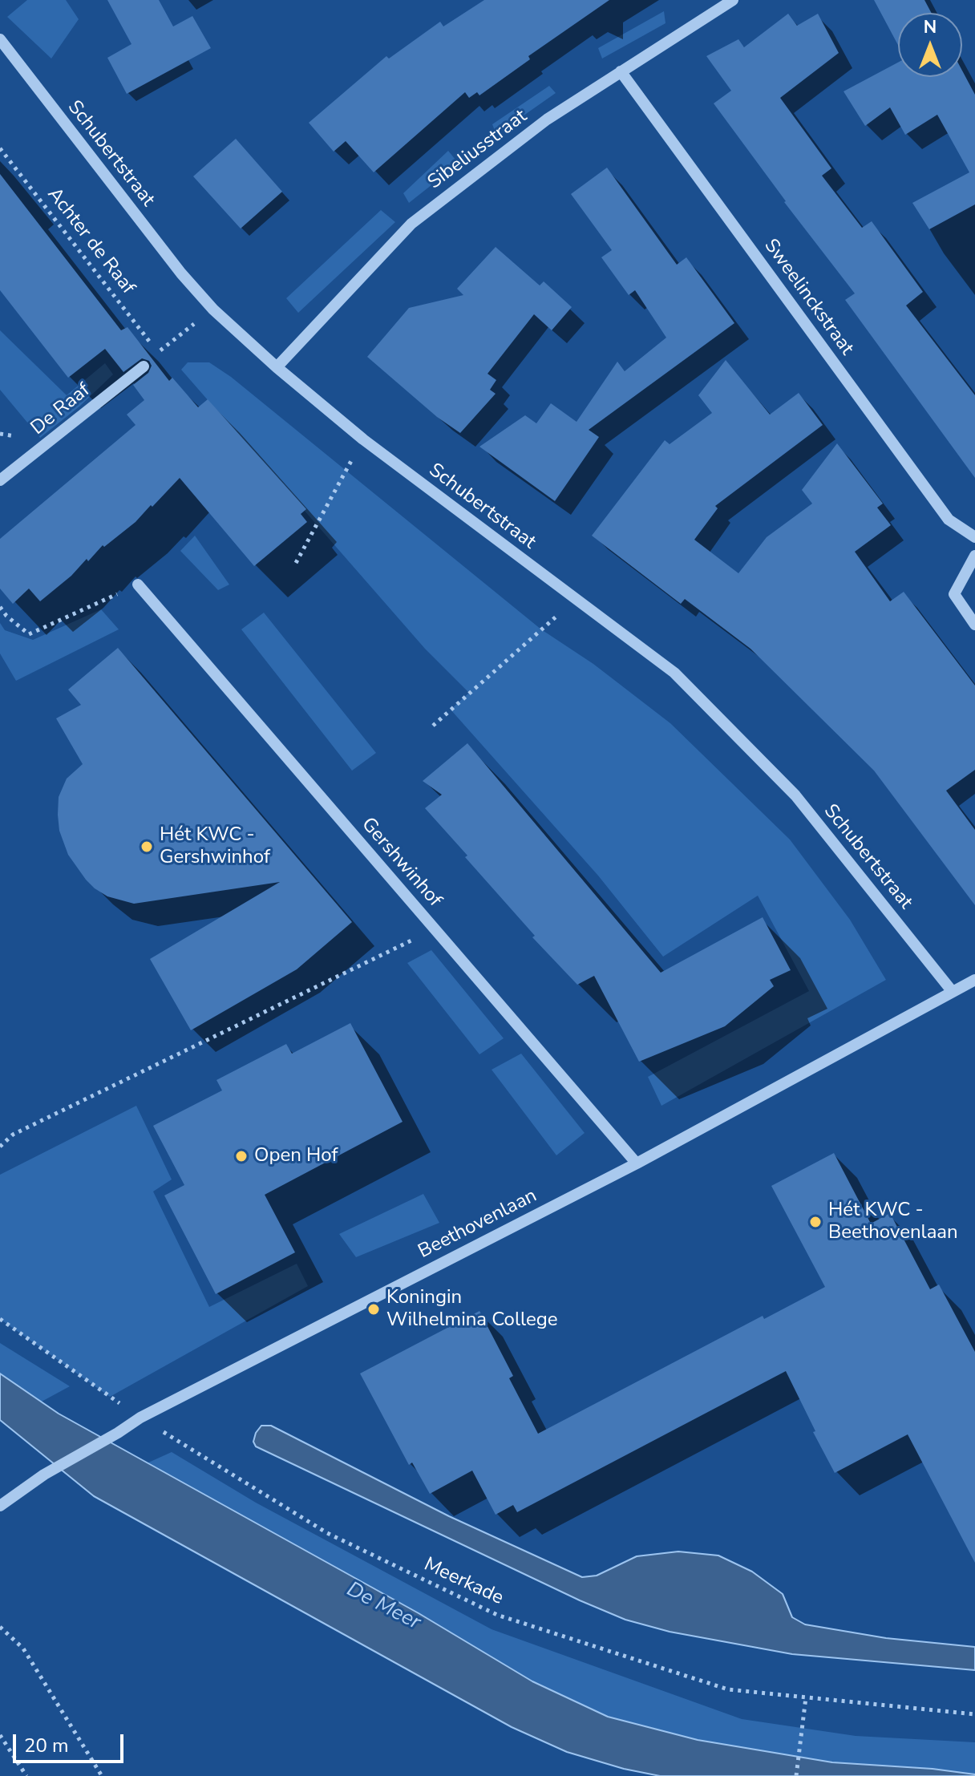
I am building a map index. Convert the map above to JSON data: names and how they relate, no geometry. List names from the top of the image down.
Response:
{
  "streets": {
    "street": [
      "Sibeliusstraat",
      "Schubertstraat",
      "Sweelinckstraat",
      "De Raaf",
      "Gershwinhof",
      "Beethovenlaan"
    ],
    "path": ["Achter de Raaf", "Meerkade"]
  },
  "crossings": [
    ["Sibeliusstraat", "Schubertstraat"],
    ["Sibeliusstraat", "Sweelinckstraat"],
    ["Schubertstraat", "Achter de Raaf"],
    ["Schubertstraat", "Beethovenlaan"],
    ["Gershwinhof", "Beethovenlaan"],
    ["Beethovenlaan", "Meerkade"]
  ],
  "water": ["De Meer"],
  "places": [
    "Hét KWC - Gershwinhof",
    "Open Hof",
    "Hét KWC - Beethovenlaan",
    "Koningin Wilhelmina College"
  ],
  "scale_bar": "20 m",
  "north": "top"
}
